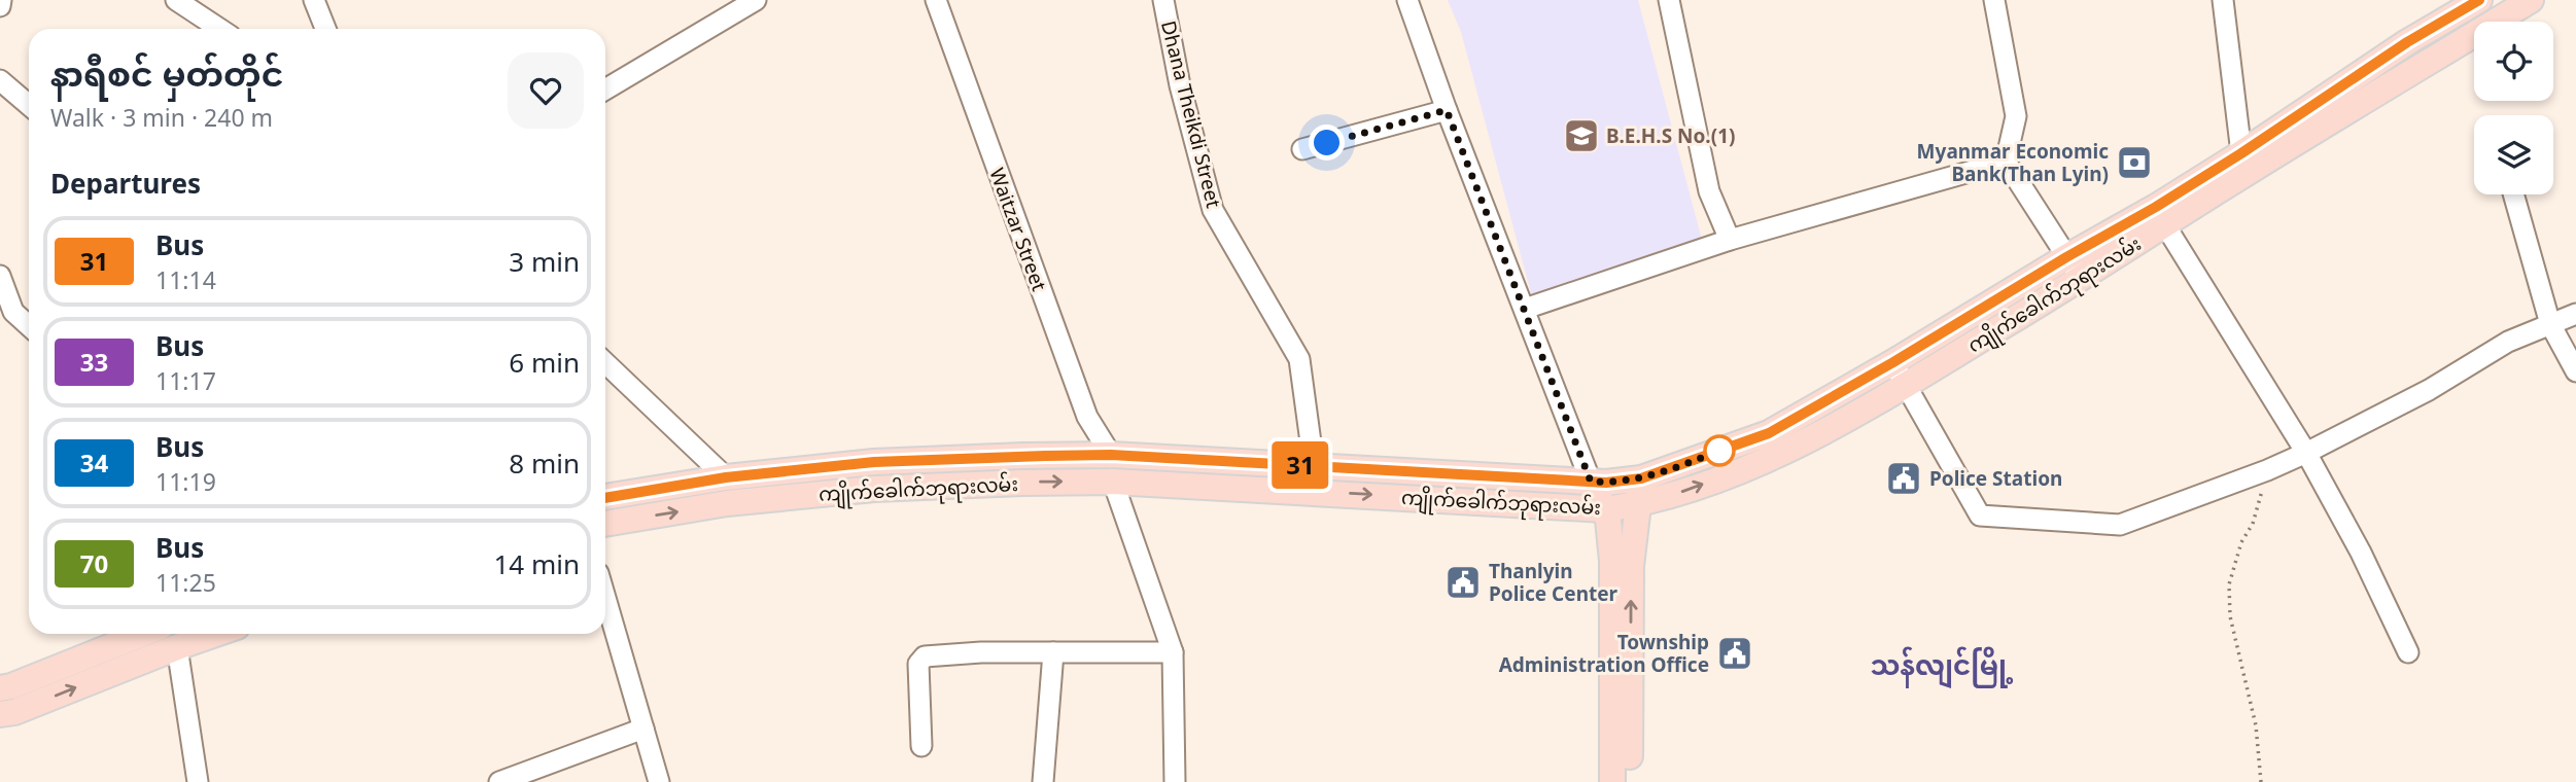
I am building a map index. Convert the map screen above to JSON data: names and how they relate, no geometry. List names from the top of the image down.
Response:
{
  "streets": {
    "main road": ["ကျိုက်ခေါက်ဘုရားလမ်း"],
    "street": ["Dhana Theikdi Street", "Waitzar Street"]
  },
  "crossings": [
    ["Dhana Theikdi Street", "ကျိုက်ခေါက်ဘုရားလမ်း"],
    ["Waitzar Street", "ကျိုက်ခေါက်ဘုရားလမ်း"]
  ],
  "districts": ["သန်လျင်မြို့"],
  "places": {
    "school or university": ["B.E.H.S No.(1)"],
    "bank": ["Myanmar Economic Bank(Than Lyin)"],
    "public building": ["Police Station", "Thanlyin Police Center", "Township Administration Office"]
  },
  "lines": ["bus line 31"],
  "page": {
    "on_map": "31",
    "heading": [
      ["နာရီစင် မှတ်တိုင်", "Walk · 3 min · 240 m"],
      "Departures"
    ],
    "list": [
      {
        "mark": "31",
        "name": "Bus",
        "note": "11:14",
        "value": "3 min"
      },
      {
        "mark": "33",
        "name": "Bus",
        "note": "11:17",
        "value": "6 min"
      },
      {
        "mark": "34",
        "name": "Bus",
        "note": "11:19",
        "value": "8 min"
      },
      {
        "mark": "70",
        "name": "Bus",
        "note": "11:25",
        "value": "14 min"
      }
    ]
  }
}
